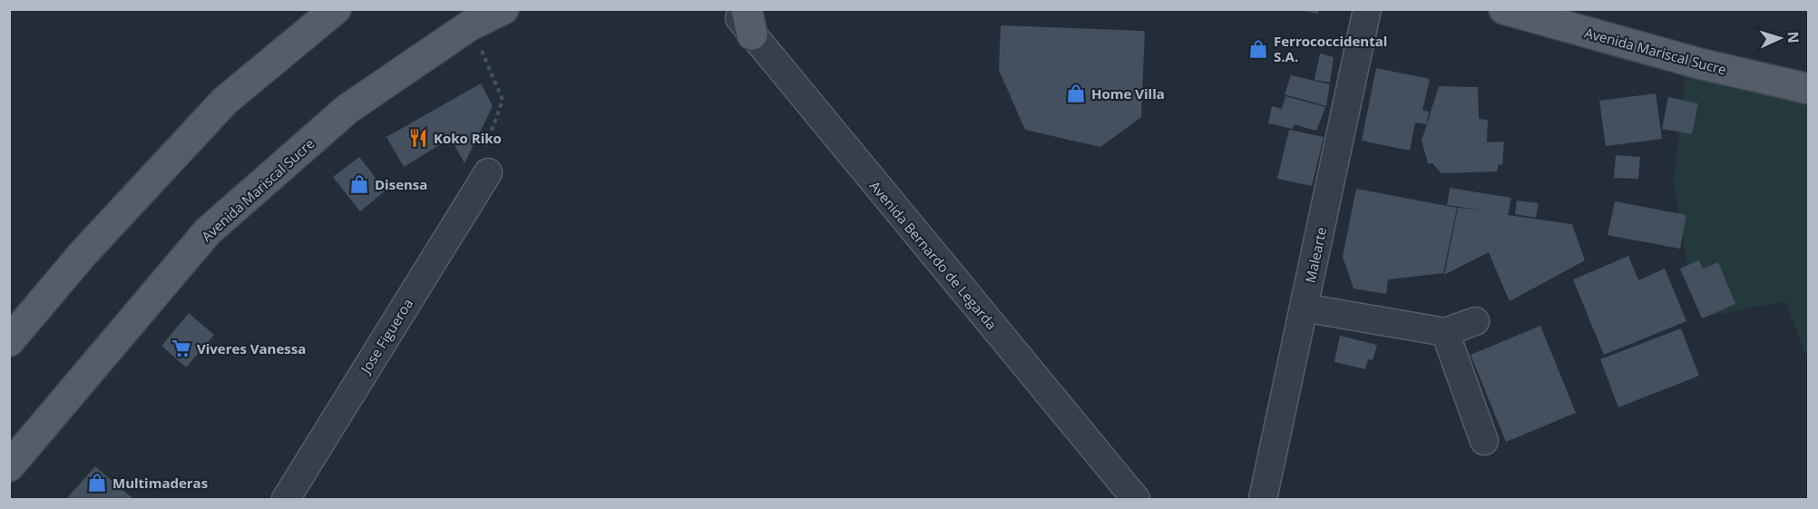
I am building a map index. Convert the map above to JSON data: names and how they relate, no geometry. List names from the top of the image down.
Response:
{
  "streets": {
    "main road": ["Avenida Mariscal Sucre"],
    "street": ["Avenida Bernardo de Legarda", "Malearte", "Jose Figueroa"]
  },
  "places": {
    "shop": [
      "Ferrococcidental S.A.",
      "Home Villa",
      "Disensa",
      "Multimaderas"
    ],
    "restaurant": ["Koko Riko"],
    "supermarket": ["Viveres Vanessa"]
  },
  "north": "right"
}
